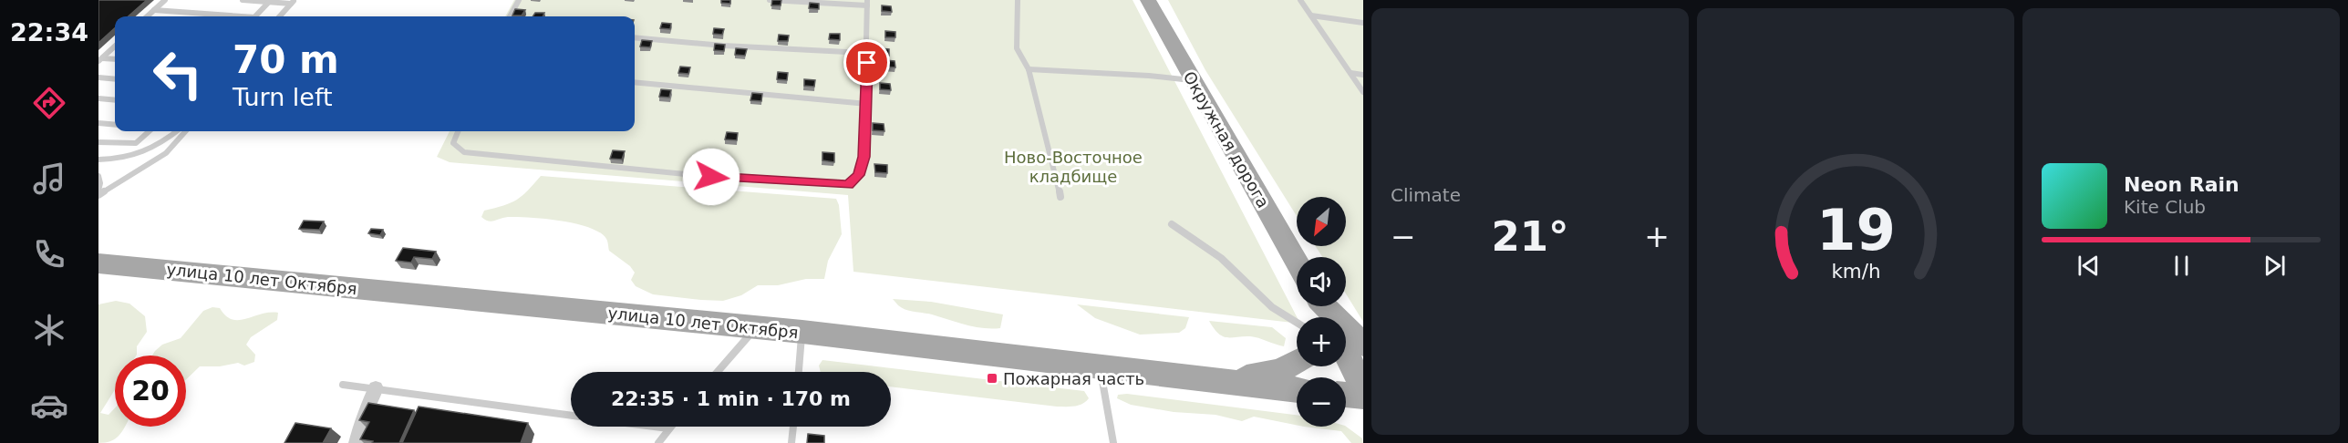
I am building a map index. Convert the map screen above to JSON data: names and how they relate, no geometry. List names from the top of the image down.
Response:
{
  "streets": {
    "main road": ["Окружная дорога", "улица 10 лет Октября"]
  },
  "parks": ["Ново-Восточное кладбище"],
  "places": {
    "transit": ["Пожарная часть"]
  },
  "north": "bottom left",
  "page": {
    "tabs": "22:34",
    "tile": "Climate",
    "turn": ["70 m", "Turn left"],
    "song": ["Neon Rain", "Kite Club"],
    "map_buttons": ["+", "−"],
    "heat": ["−", "21°", "+"],
    "limit": "20",
    "trip": "22:35 · 1 min · 170 m",
    "gauge": ["19", "km/h"]
  }
}
